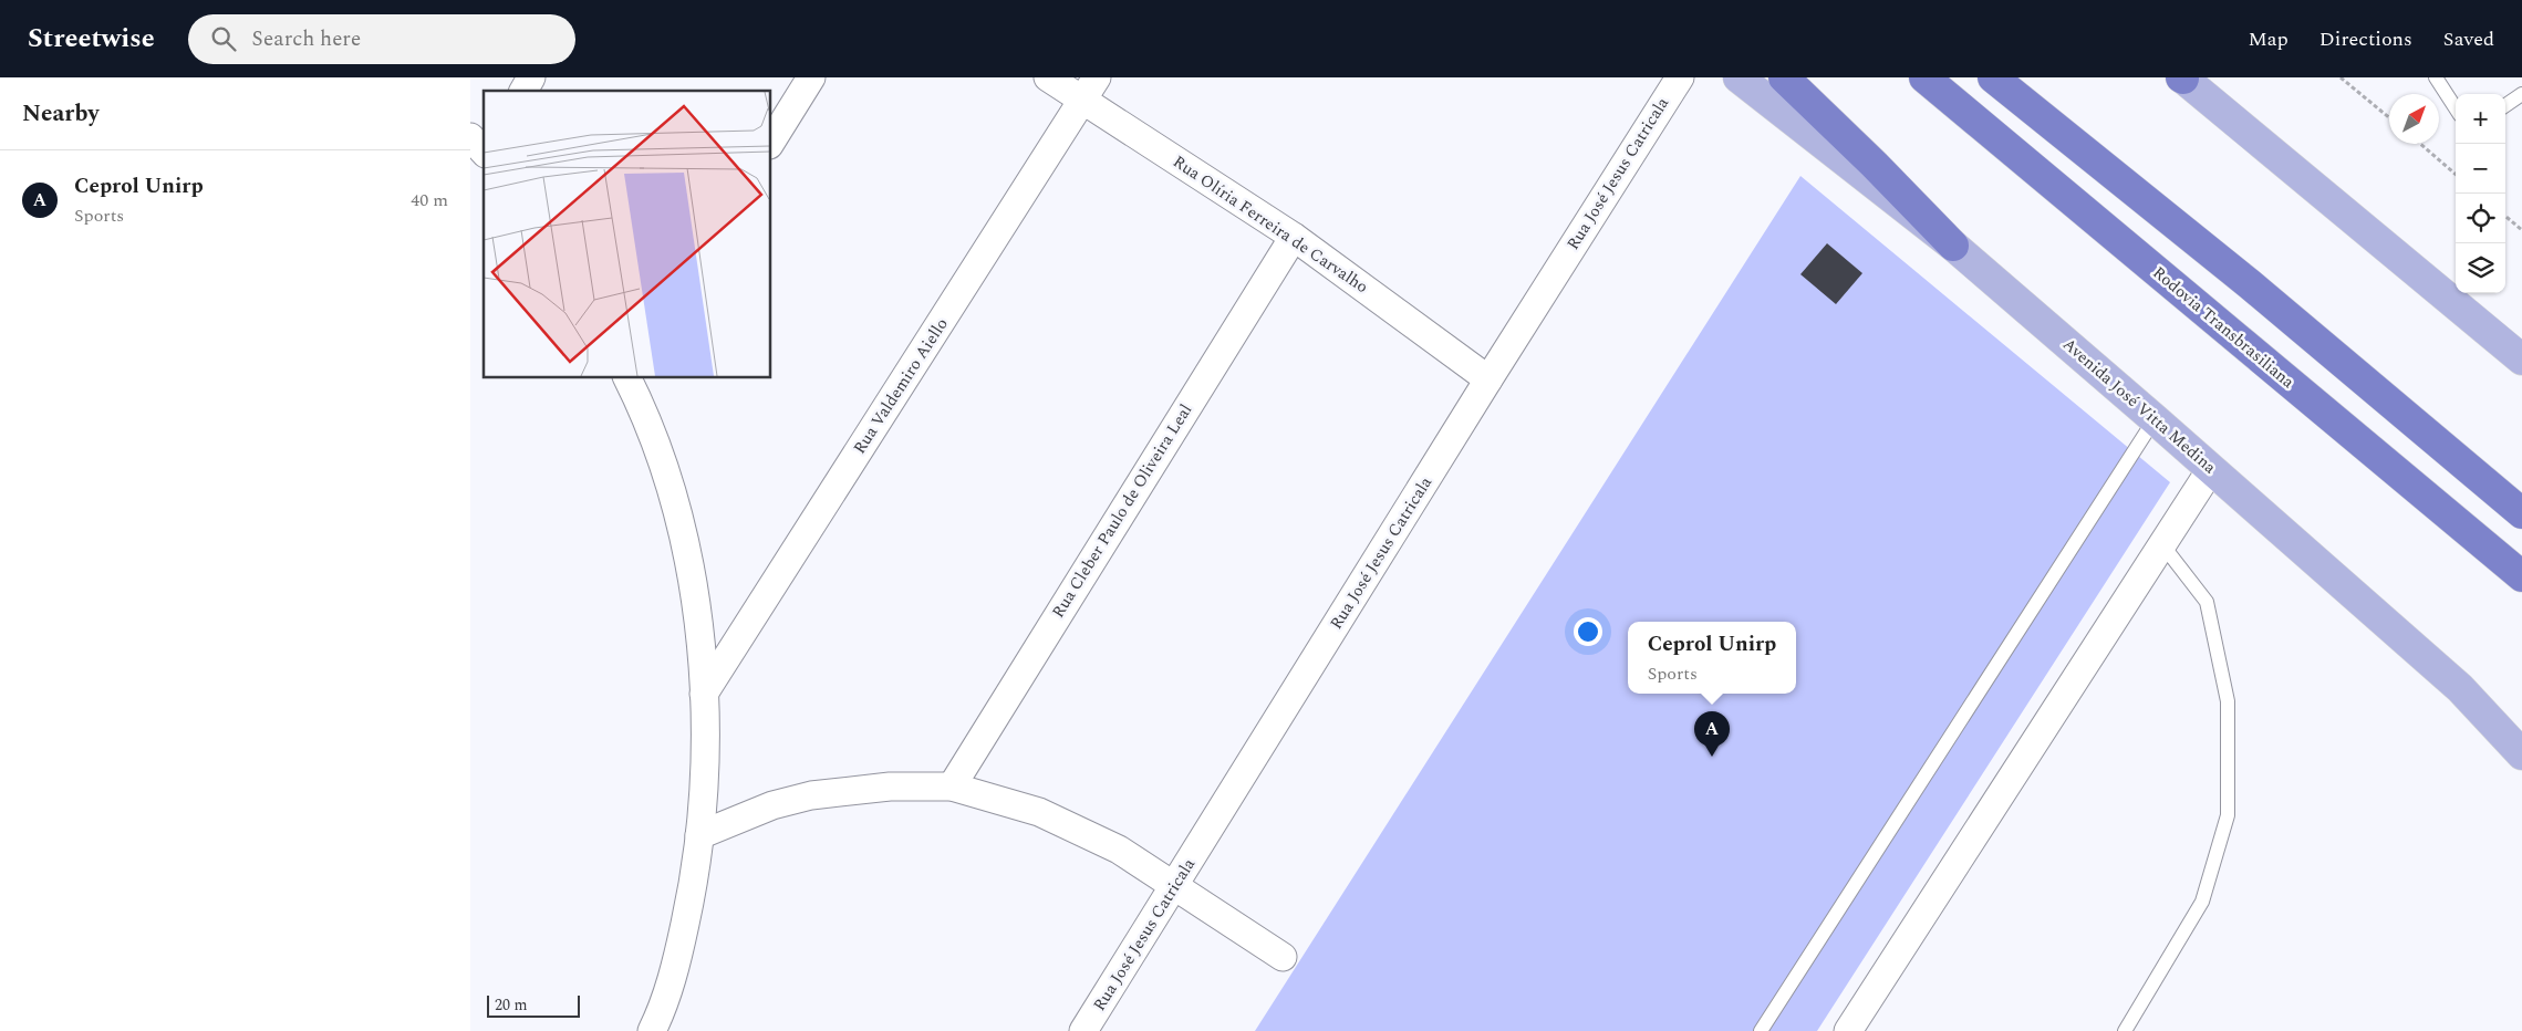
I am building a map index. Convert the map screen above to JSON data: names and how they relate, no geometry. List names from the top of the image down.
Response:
{
  "streets": {
    "highway": ["Rodovia Transbrasiliana"],
    "main road": ["Avenida José Vitta Medina"],
    "street": [
      "Rua José Jesus Catricala",
      "Rua Olíria Ferreira de Carvalho",
      "Rua Valdemiro Aiello",
      "Rua Cleber Paulo de Oliveira Leal"
    ]
  },
  "crossings": [
    ["Rua José Jesus Catricala", "Rua Olíria Ferreira de Carvalho"],
    ["Rua Olíria Ferreira de Carvalho", "Rua Valdemiro Aiello"],
    ["Rua Olíria Ferreira de Carvalho", "Rua Cleber Paulo de Oliveira Leal"]
  ],
  "scale_bar": "20 m",
  "north": "top right",
  "page": {
    "header": "Streetwise",
    "search": "Search here",
    "nav": ["Map", "Directions", "Saved"],
    "heading": "Nearby",
    "map_buttons": ["+", "−"],
    "list": [
      {
        "mark": "A",
        "name": "Ceprol Unirp",
        "note": "Sports",
        "value": "40 m"
      }
    ],
    "popup": ["Ceprol Unirp", "Sports"],
    "pins": "A",
    "scale": "20 m"
  }
}
